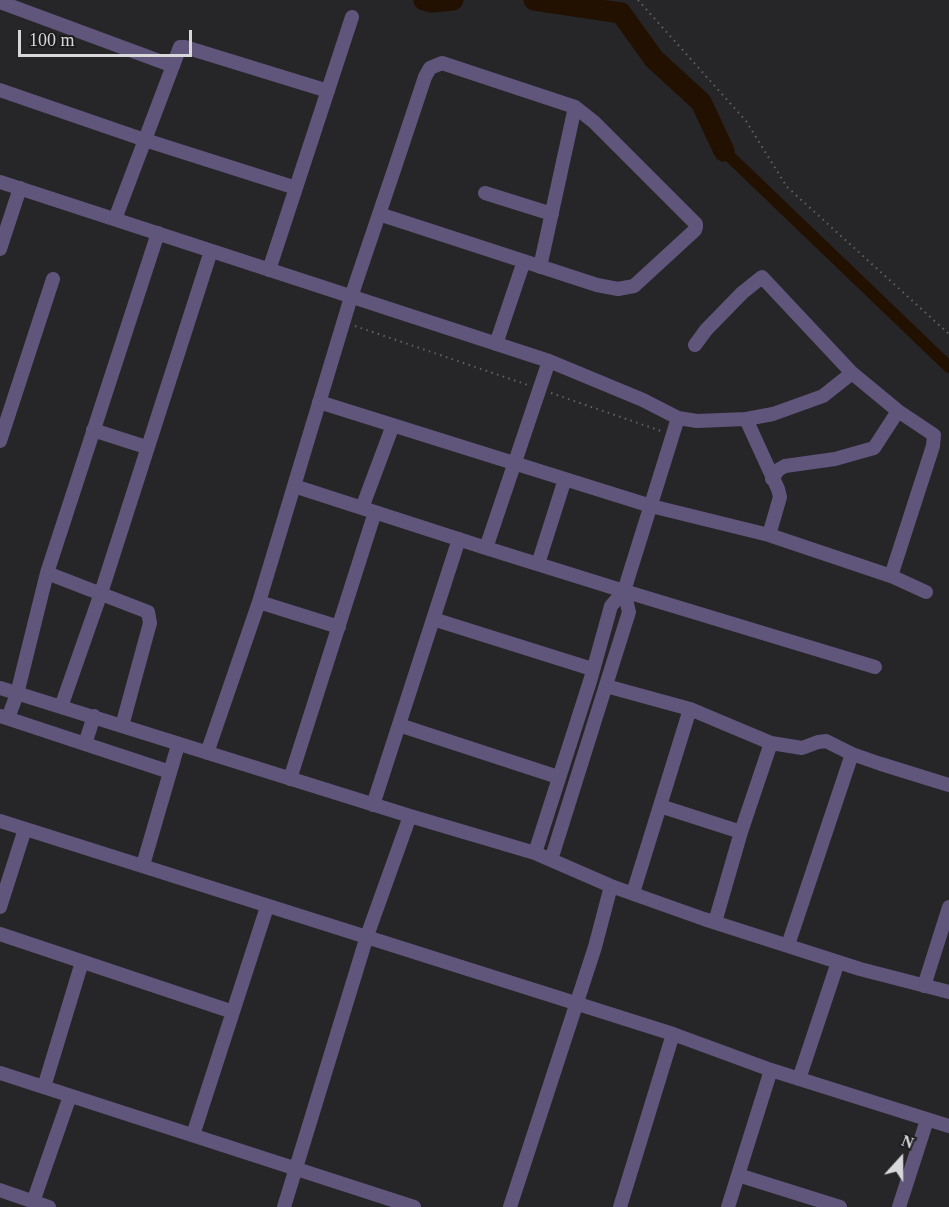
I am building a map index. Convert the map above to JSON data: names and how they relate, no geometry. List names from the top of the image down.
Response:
{
  "scale_bar": "100 m",
  "north": "top"
}
